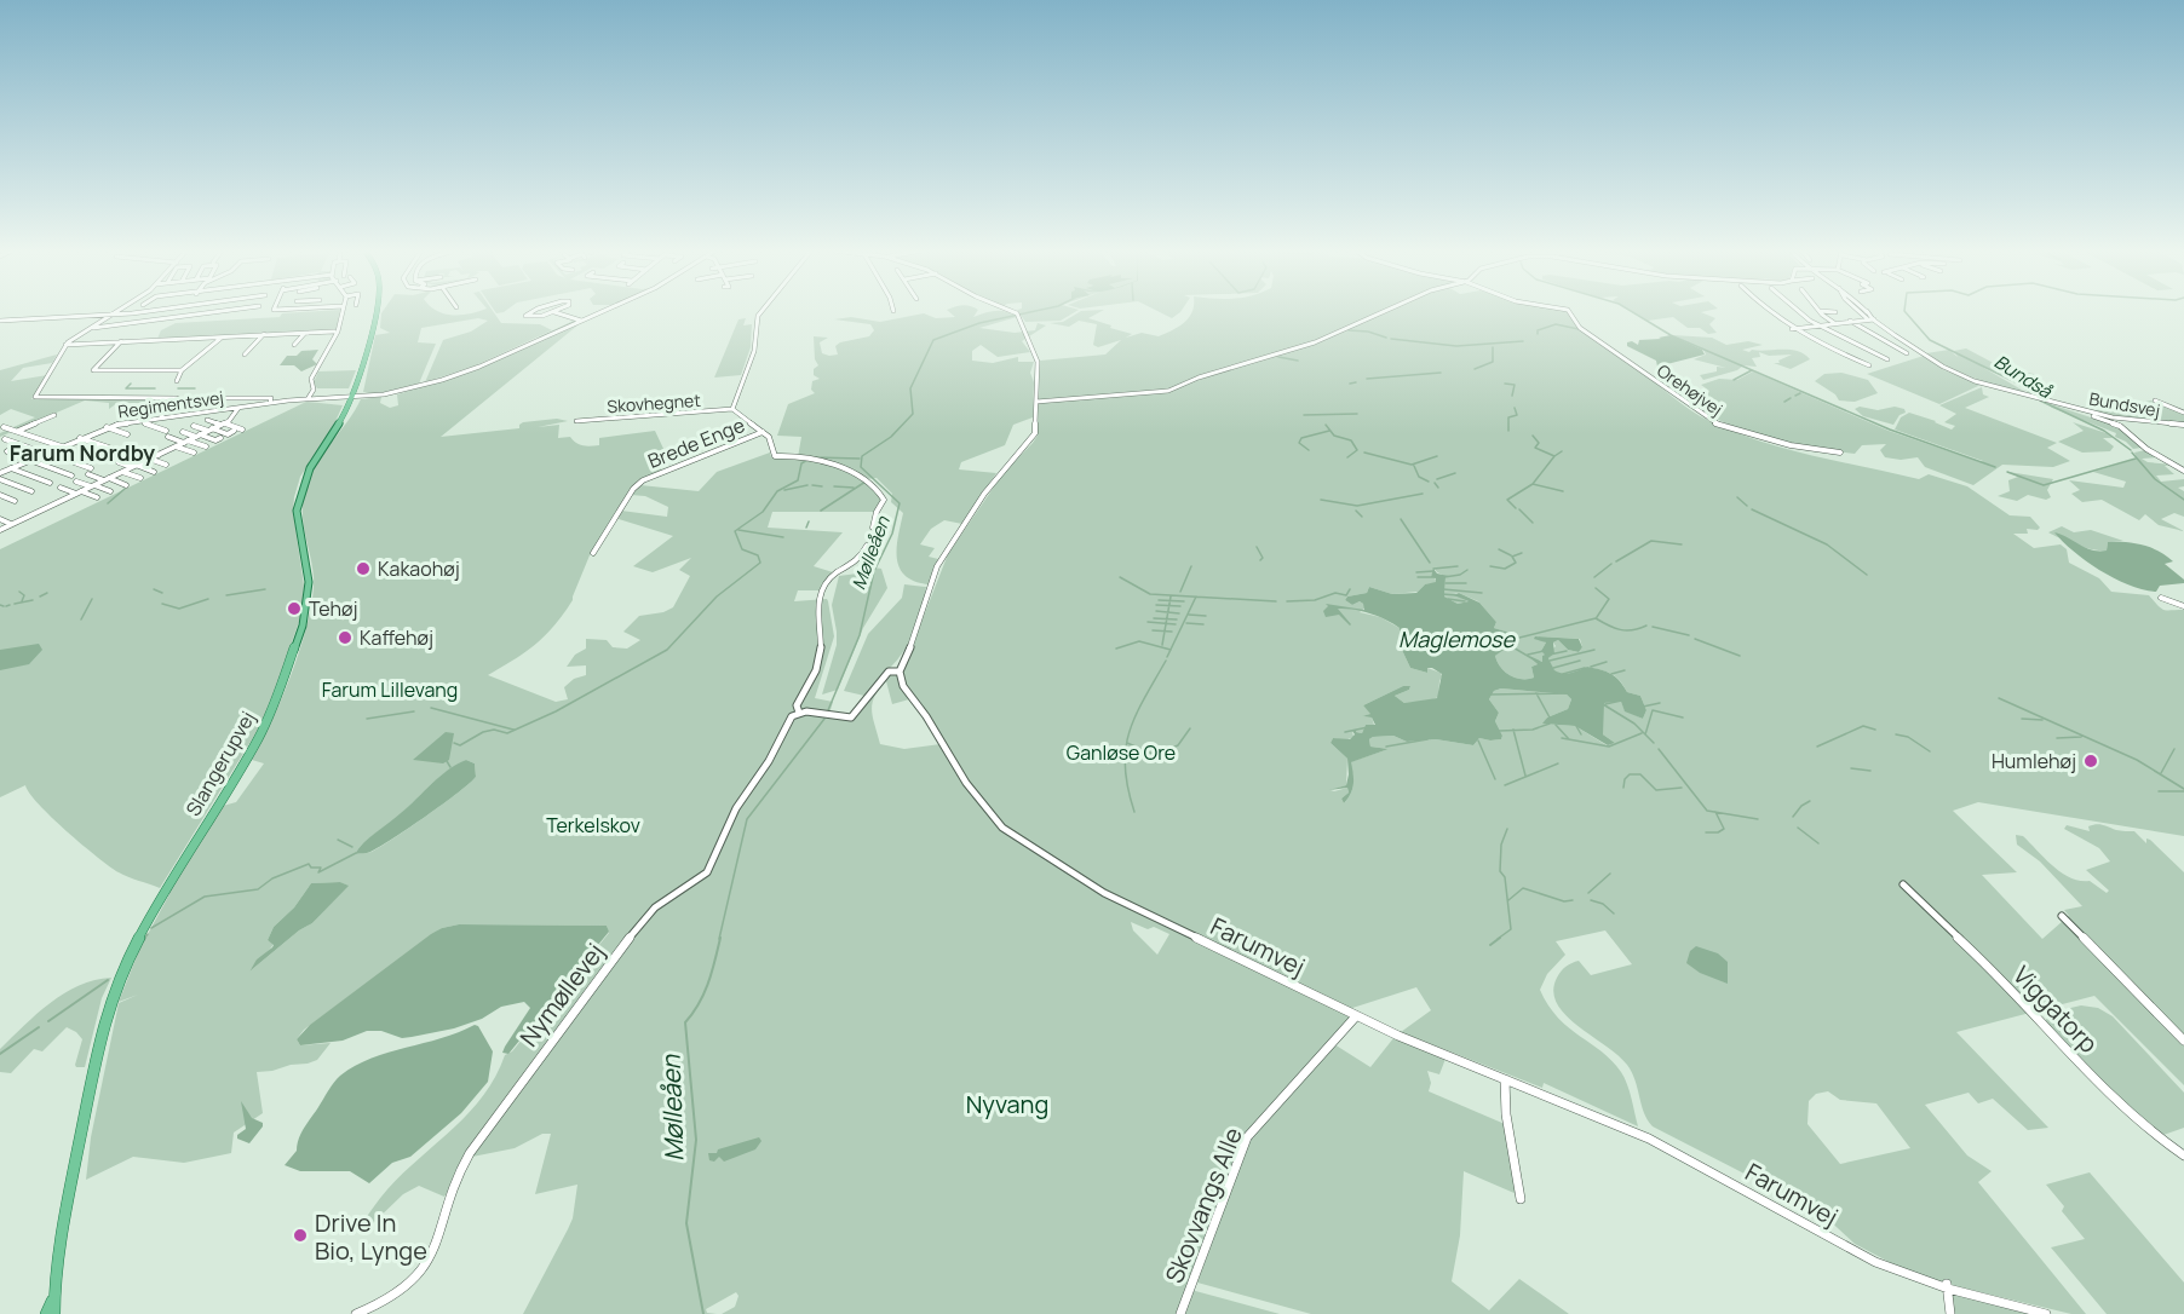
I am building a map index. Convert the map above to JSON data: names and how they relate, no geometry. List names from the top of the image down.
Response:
{
  "streets": {
    "main road": ["Slangerupvej"],
    "street": [
      "Orehøjvej",
      "Skovhegnet",
      "Regimentsvej",
      "Bundsvej",
      "Brede Enge",
      "Farumvej",
      "Nymøllevej",
      "Viggatorp",
      "Skovvangs Alle"
    ]
  },
  "crossings": [
    ["Regimentsvej", "Slangerupvej"],
    ["Farumvej", "Skovvangs Alle"]
  ],
  "districts": ["Farum Nordby"],
  "water": ["Bundså", "Mølleåen", "Maglemose"],
  "parks": [
    "Farum Lillevang",
    "Ganløse Ore",
    "Terkelskov",
    "Nyvang"
  ],
  "places": [
    "Kakaohøj",
    "Tehøj",
    "Kaffehøj",
    "Humlehøj",
    "Drive In Bio, Lynge"
  ]
}
